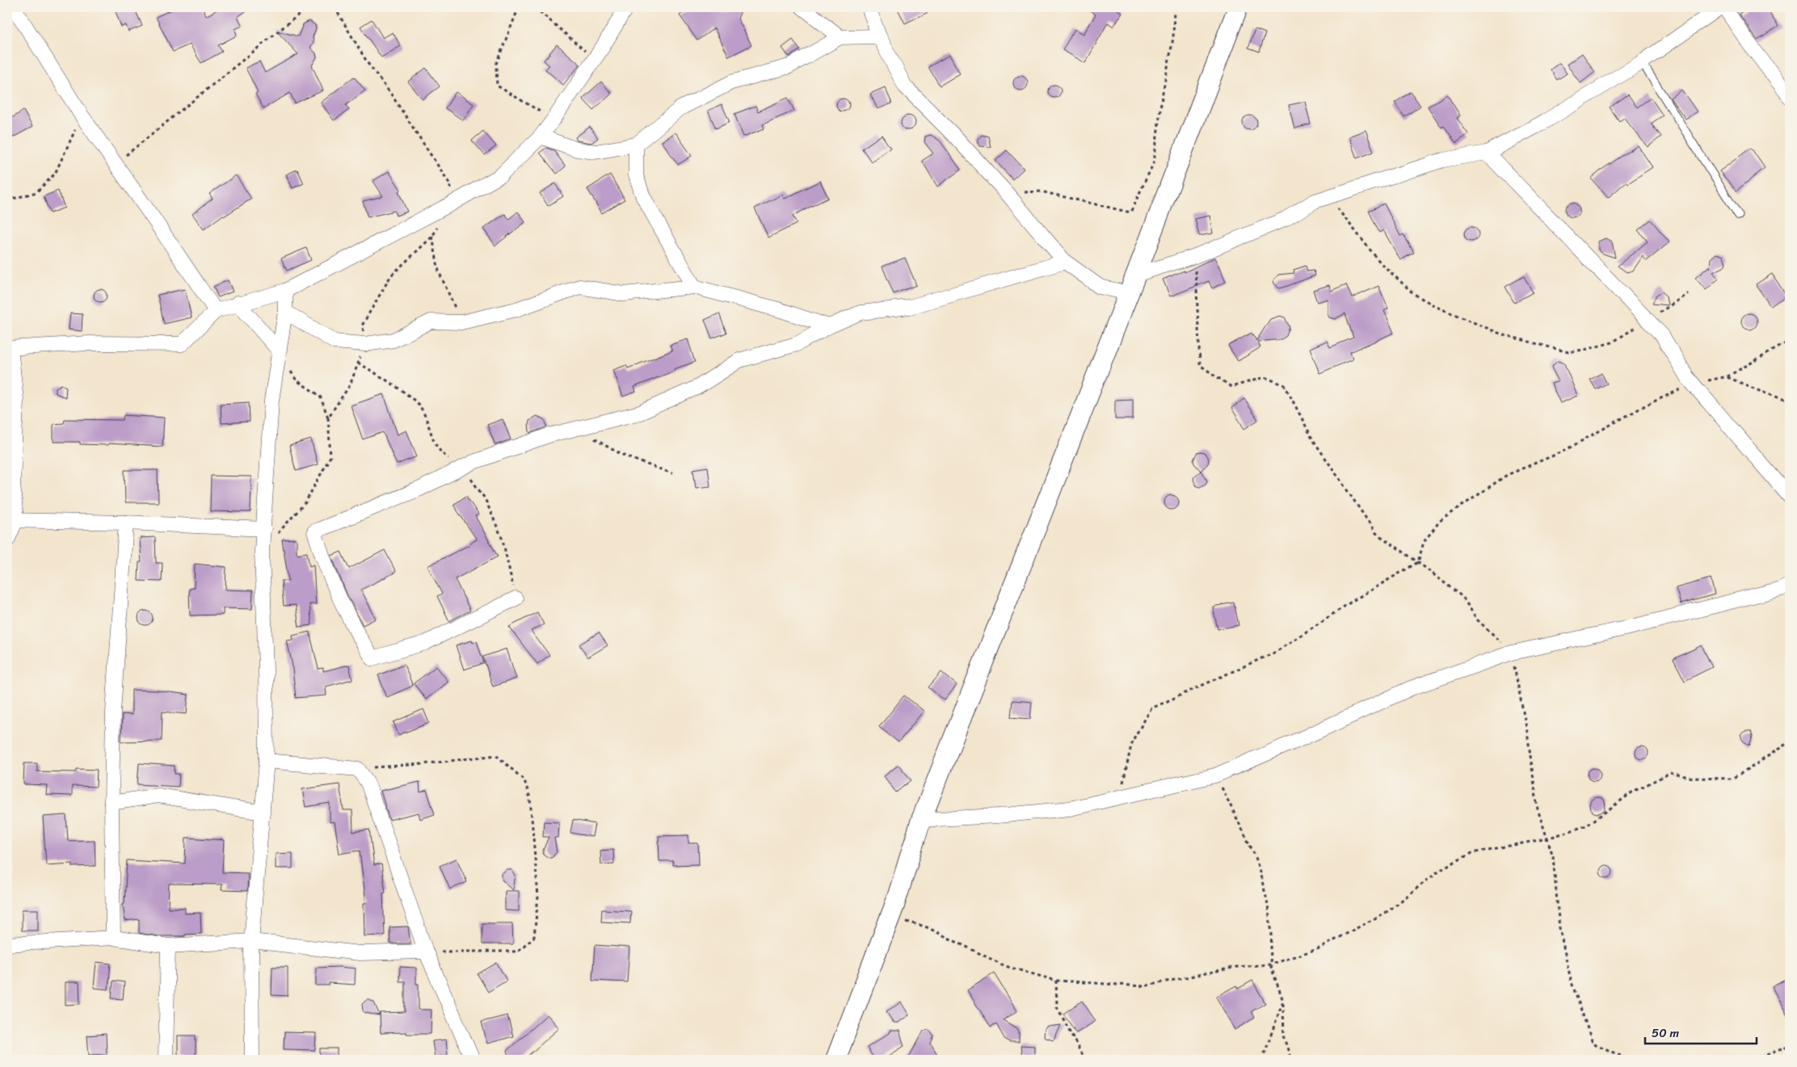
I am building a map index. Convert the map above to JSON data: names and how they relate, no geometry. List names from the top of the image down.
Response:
{
  "scale_bar": "50 m"
}
